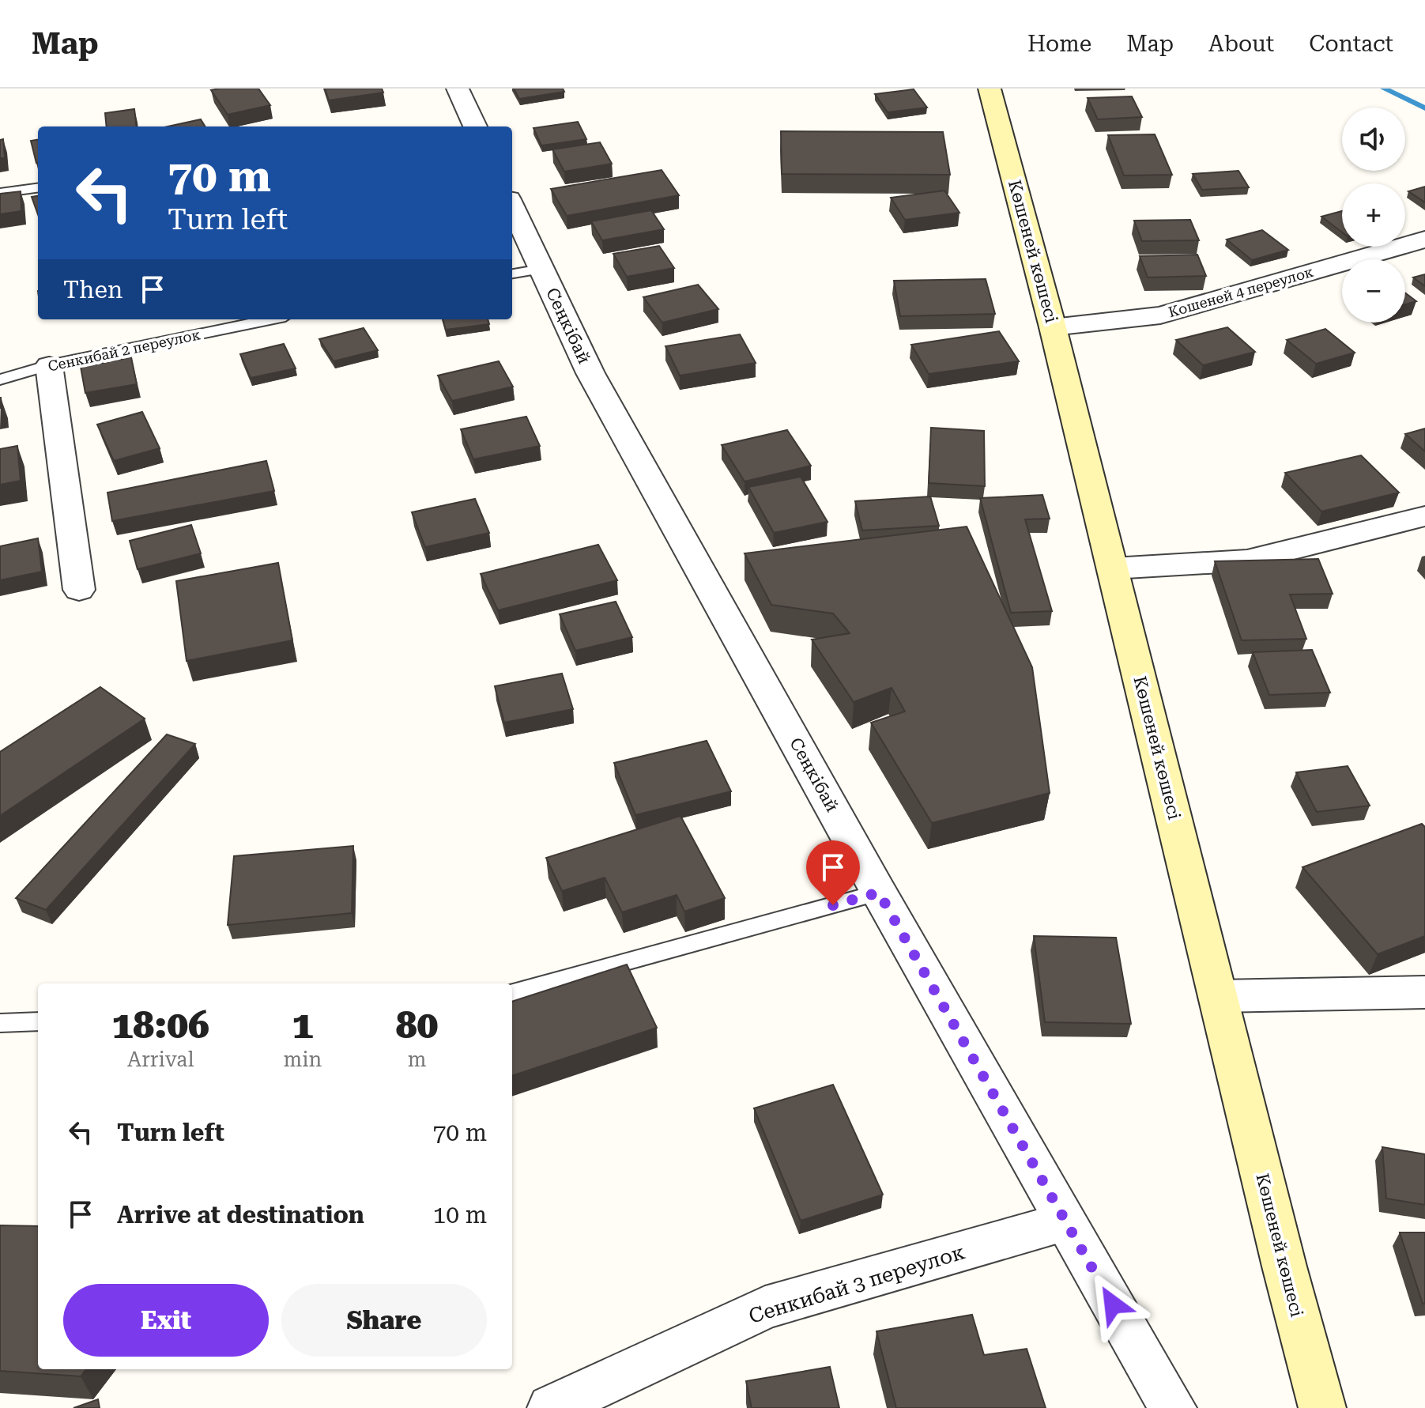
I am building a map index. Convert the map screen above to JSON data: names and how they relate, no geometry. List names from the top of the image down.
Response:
{
  "streets": {
    "main road": ["Көшеней көшесі"],
    "street": ["Кошеней 4 переулок", "Сеңкібай", "Сенкибай 3 переулок"],
    "lane": ["Сенкибай 2 переулок"]
  },
  "crossings": [
    ["Көшеней көшесі", "Кошеней 4 переулок"],
    ["Сеңкібай", "Сенкибай 3 переулок"]
  ],
  "page": {
    "header": "Map",
    "nav": [
      "Home",
      "Map",
      "About",
      "Contact"
    ],
    "map_buttons": ["+", "−"],
    "turn": ["70 m", "Turn left"],
    "then": "Then",
    "eta": [
      "18:06",
      "Arrival",
      "1",
      "min",
      "80",
      "m"
    ],
    "list": [
      {
        "name": "Turn left",
        "value": "70 m"
      },
      {
        "name": "Arrive at destination",
        "value": "10 m"
      }
    ],
    "buttons": ["Exit", "Share"]
  }
}
